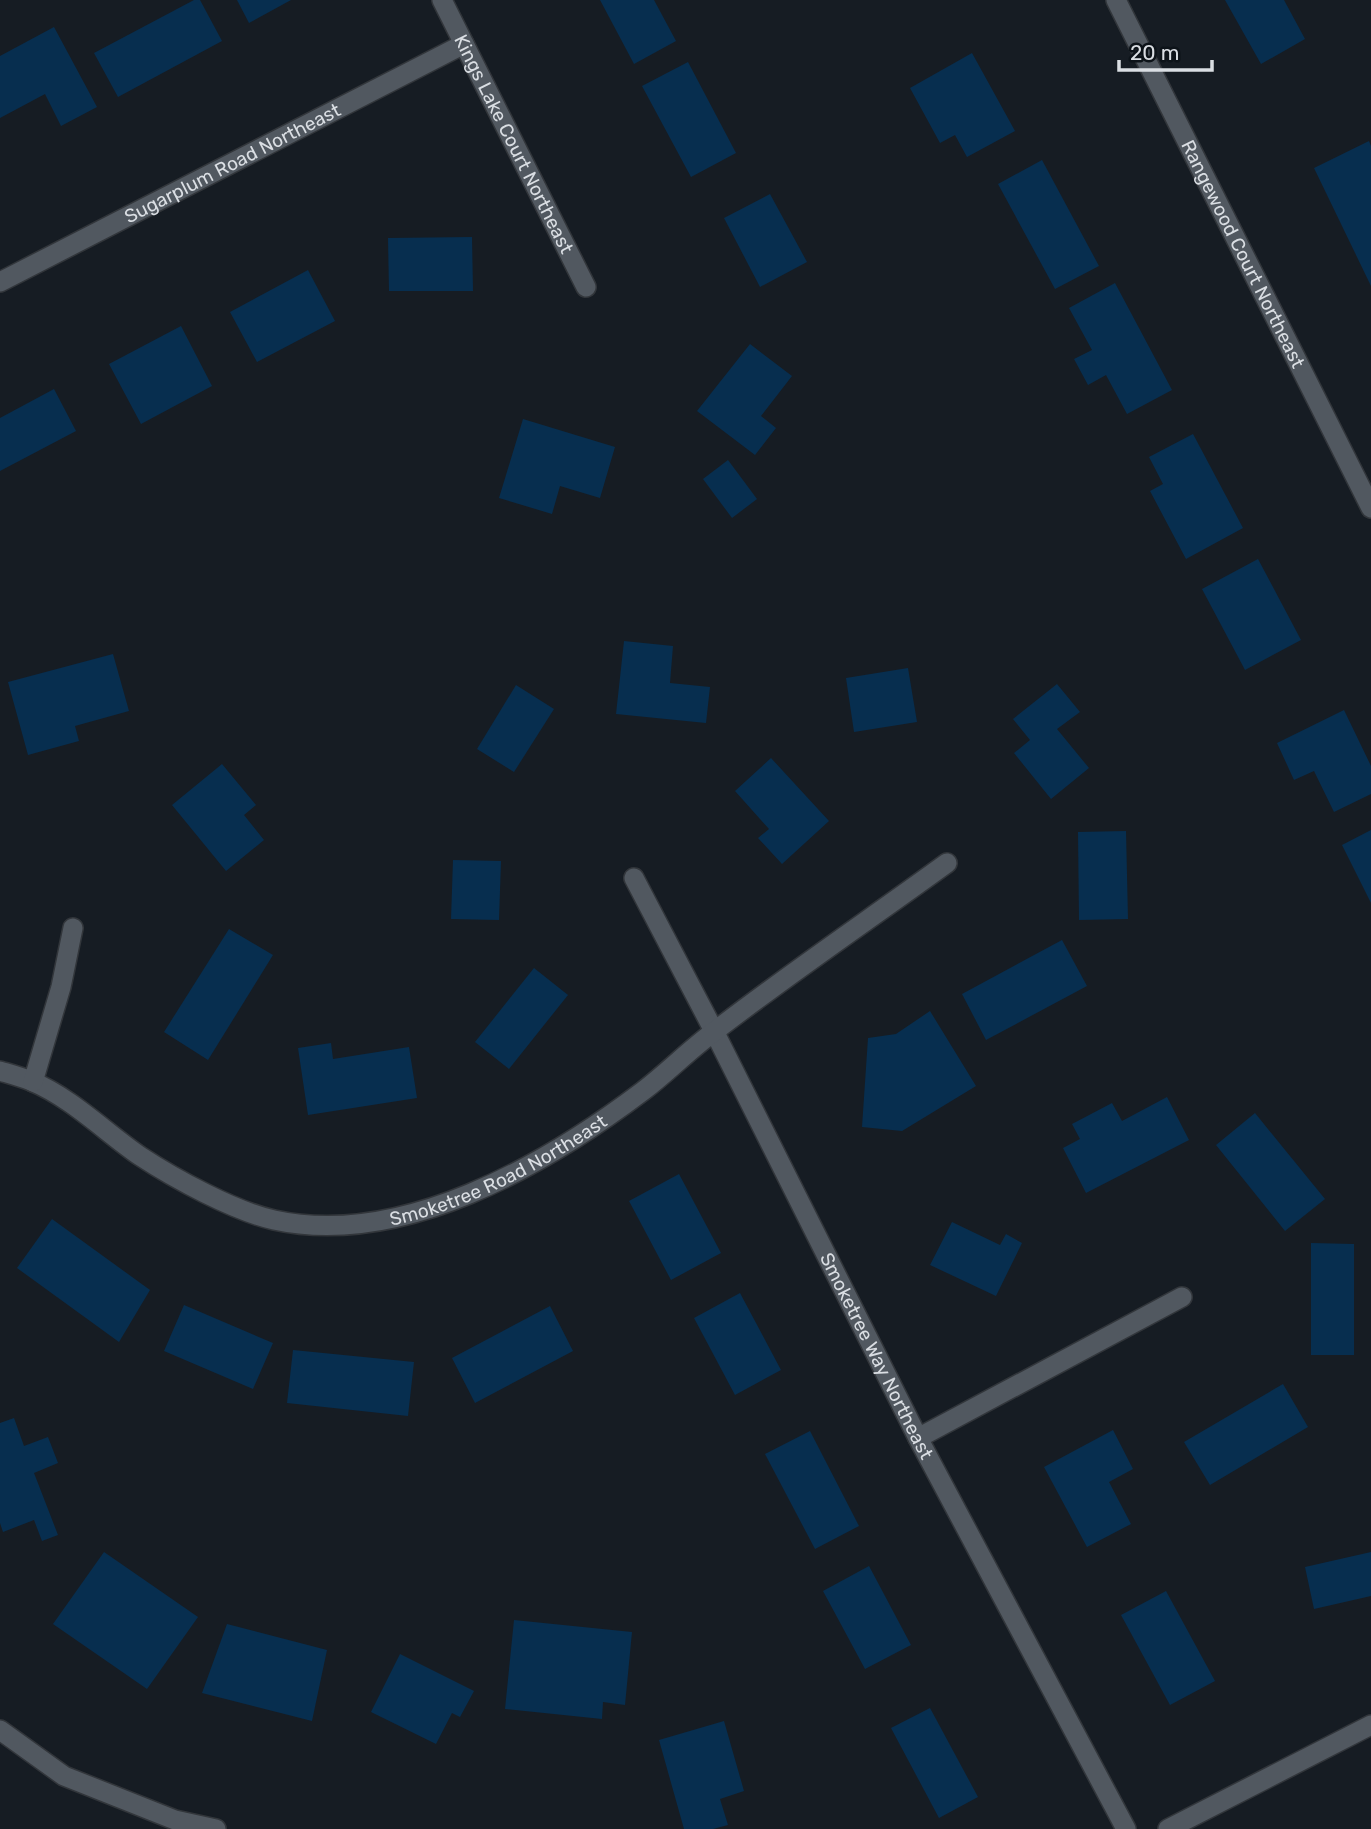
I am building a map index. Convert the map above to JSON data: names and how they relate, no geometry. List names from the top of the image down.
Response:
{
  "streets": {
    "street": [
      "Kings Lake Court Northeast",
      "Sugarplum Road Northeast",
      "Rangewood Court Northeast",
      "Smoketree Road Northeast",
      "Smoketree Way Northeast"
    ]
  },
  "crossings": [
    ["Kings Lake Court Northeast", "Sugarplum Road Northeast"],
    ["Smoketree Road Northeast", "Smoketree Way Northeast"]
  ],
  "scale_bar": "20 m"
}
